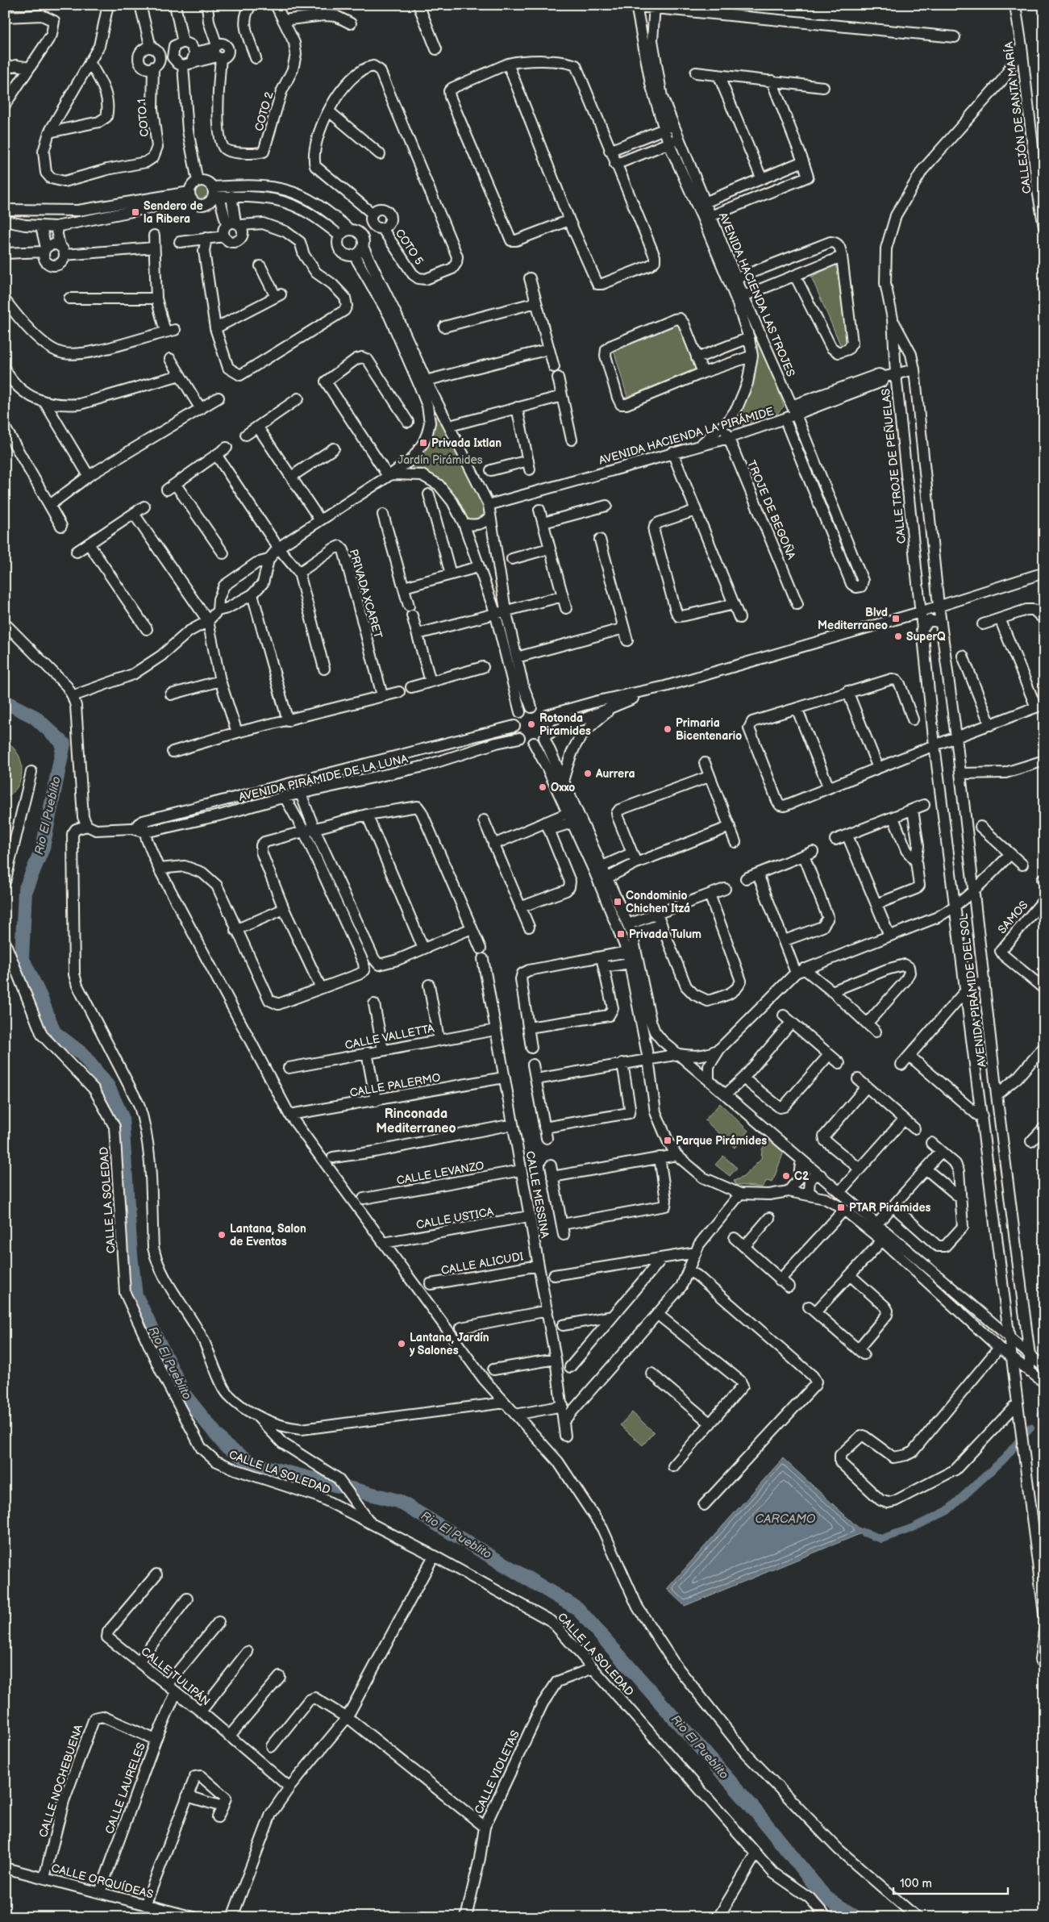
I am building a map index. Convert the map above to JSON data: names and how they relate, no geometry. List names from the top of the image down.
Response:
{
  "streets": {
    "street": [
      "COTO 2",
      "COTO 1",
      "CALLEJÓN DE SANTA MARÍA",
      "COTO 5",
      "AVENIDA HACIENDA LAS TROJES",
      "AVENIDA HACIENDA LA PIRÁMIDE",
      "CALLE TROJE DE PEÑUELAS",
      "TROJE DE BEGOÑA",
      "PRIVADA XCARET",
      "AVENIDA PIRÁMIDE DE LA LUNA",
      "SAMOS",
      "AVENIDA PIRÁMIDE DEL SOL",
      "CALLE VALLETTA",
      "CALLE PALERMO",
      "CALLE LEVANZO",
      "CALLE MESSINA",
      "CALLE LA SOLEDAD",
      "CALLE USTICA",
      "CALLE ALICUDI",
      "CALLE TULIPÁN",
      "CALLE VIOLETAS",
      "CALLE NOCHEBUENA",
      "CALLE LAURELES",
      "CALLE ORQUÍDEAS"
    ]
  },
  "crossings": [
    ["CALLEJÓN DE SANTA MARÍA", "CALLE TROJE DE PEÑUELAS"],
    ["AVENIDA HACIENDA LAS TROJES", "AVENIDA HACIENDA LA PIRÁMIDE"],
    ["AVENIDA HACIENDA LAS TROJES", "TROJE DE BEGOÑA"],
    ["AVENIDA HACIENDA LA PIRÁMIDE", "CALLE TROJE DE PEÑUELAS"],
    ["AVENIDA HACIENDA LA PIRÁMIDE", "TROJE DE BEGOÑA"],
    ["CALLE TROJE DE PEÑUELAS", "AVENIDA PIRÁMIDE DEL SOL"],
    ["CALLE VALLETTA", "CALLE MESSINA"],
    ["CALLE PALERMO", "CALLE MESSINA"],
    ["CALLE LEVANZO", "CALLE MESSINA"],
    ["CALLE MESSINA", "CALLE USTICA"],
    ["CALLE MESSINA", "CALLE ALICUDI"],
    ["CALLE LA SOLEDAD", "CALLE VIOLETAS"],
    ["CALLE TULIPÁN", "CALLE LAURELES"],
    ["CALLE NOCHEBUENA", "CALLE LAURELES"],
    ["CALLE NOCHEBUENA", "CALLE ORQUÍDEAS"],
    ["CALLE LAURELES", "CALLE ORQUÍDEAS"]
  ],
  "districts": ["Rinconada Mediterraneo"],
  "water": ["Rio El Pueblito", "CARCAMO"],
  "parks": ["Jardín Pirámides"],
  "places": {
    "transit": [
      "Sendero de la Ribera",
      "Privada Ixtlan",
      "Blvd Mediterraneo",
      "Condominio Chichen Itzá",
      "Privada Tulum",
      "Parque Pirámides",
      "PTAR Pirámides"
    ],
    "other": [
      "SuperQ",
      "Rotonda Piramides",
      "Primaria Bicentenario",
      "Aurrera",
      "Oxxo",
      "C2",
      "Lantana, Salon de Eventos",
      "Lantana, Jardín y Salones"
    ]
  },
  "scale_bar": "100 m"
}
